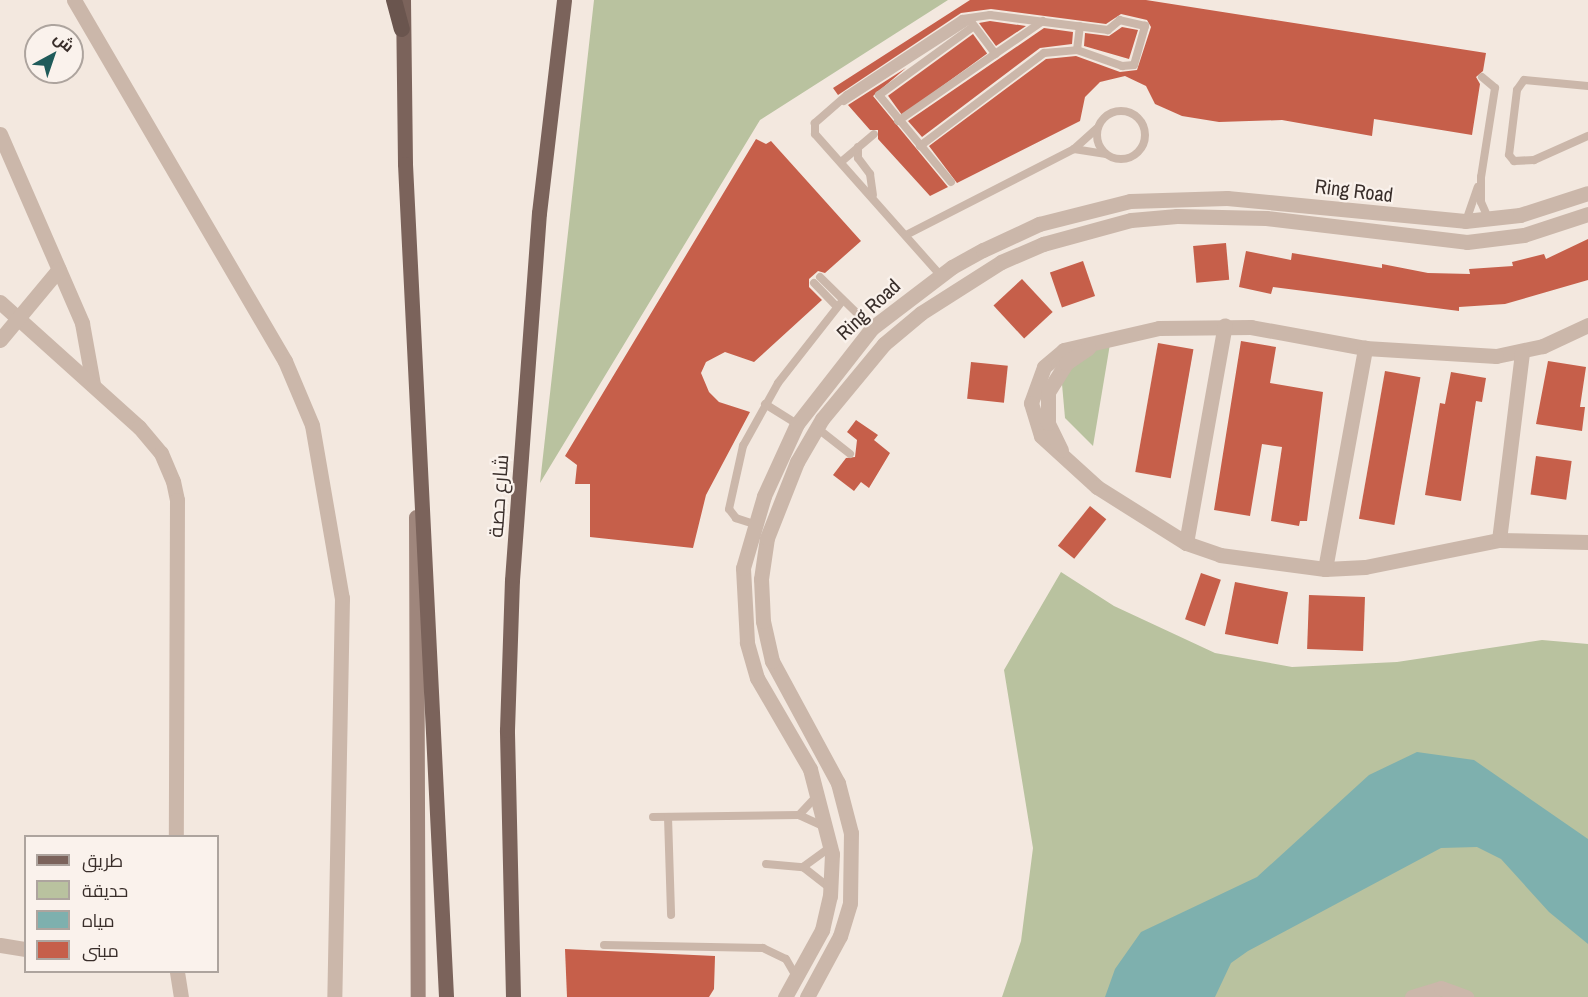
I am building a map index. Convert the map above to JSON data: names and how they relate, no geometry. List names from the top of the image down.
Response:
{
  "streets": {
    "main road": ["شارع حصة"],
    "street": ["Ring Road"]
  },
  "legend": [
    "طريق",
    "حديقة",
    "مياه",
    "مبنى"
  ],
  "north": "top right"
}
